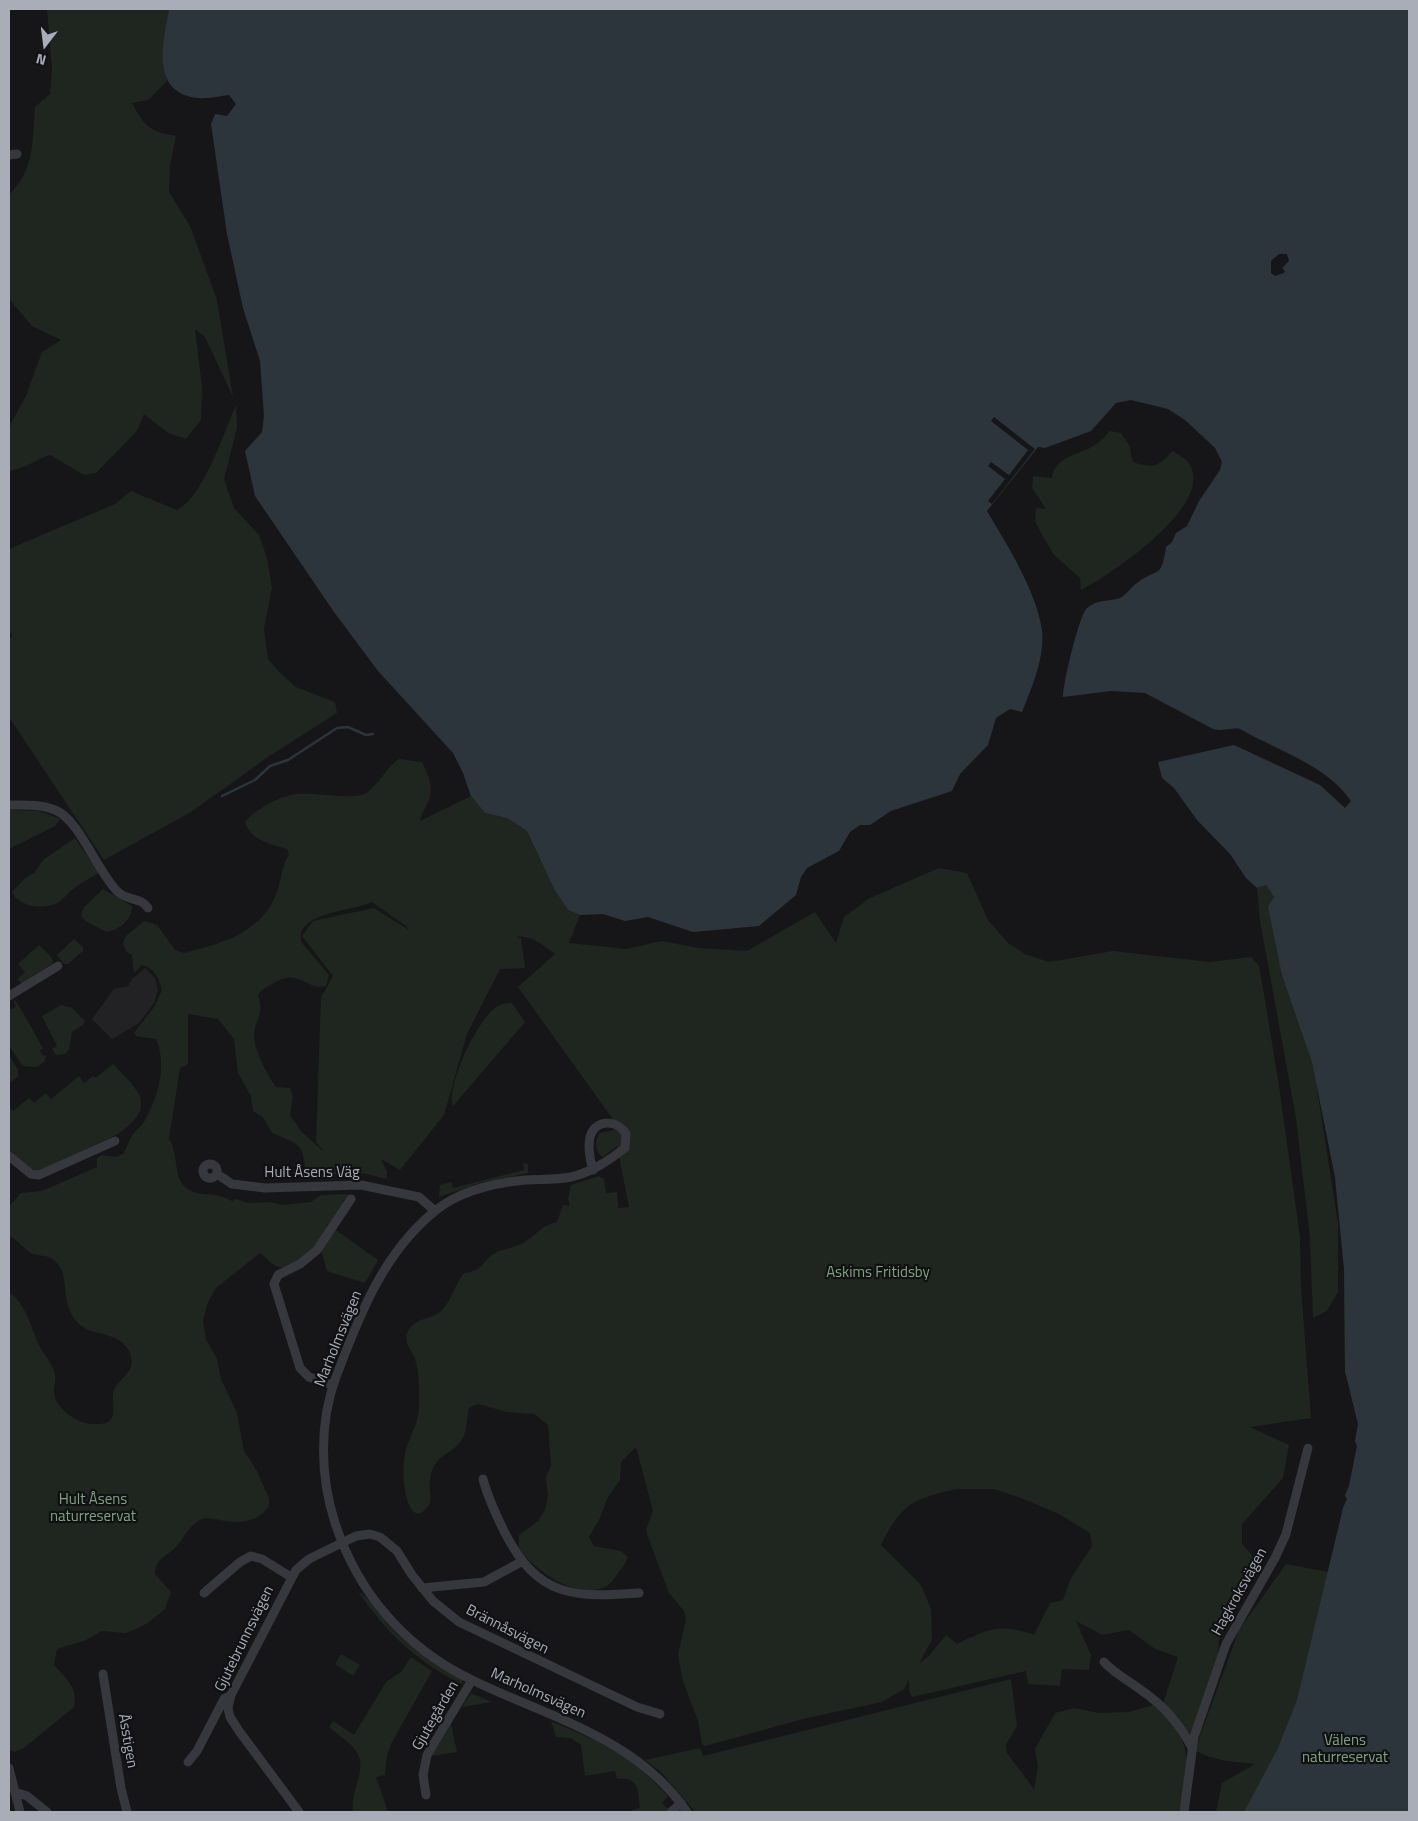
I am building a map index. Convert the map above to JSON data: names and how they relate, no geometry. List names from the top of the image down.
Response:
{
  "streets": {
    "street": [
      "Hult Åsens Väg",
      "Marholmsvägen",
      "Hagkroksvägen",
      "Brännåsvägen",
      "Gjutebrunnsvägen",
      "Gjutegården",
      "Åsstigen"
    ]
  },
  "crossings": [
    ["Hult Åsens Väg", "Marholmsvägen"],
    ["Marholmsvägen", "Brännåsvägen"],
    ["Marholmsvägen", "Gjutebrunnsvägen"],
    ["Marholmsvägen", "Gjutegården"],
    ["Brännåsvägen", "Gjutebrunnsvägen"]
  ],
  "parks": ["Askims Fritidsby", "Hult Åsens naturreservat", "Välens naturreservat"],
  "north": "bottom"
}
